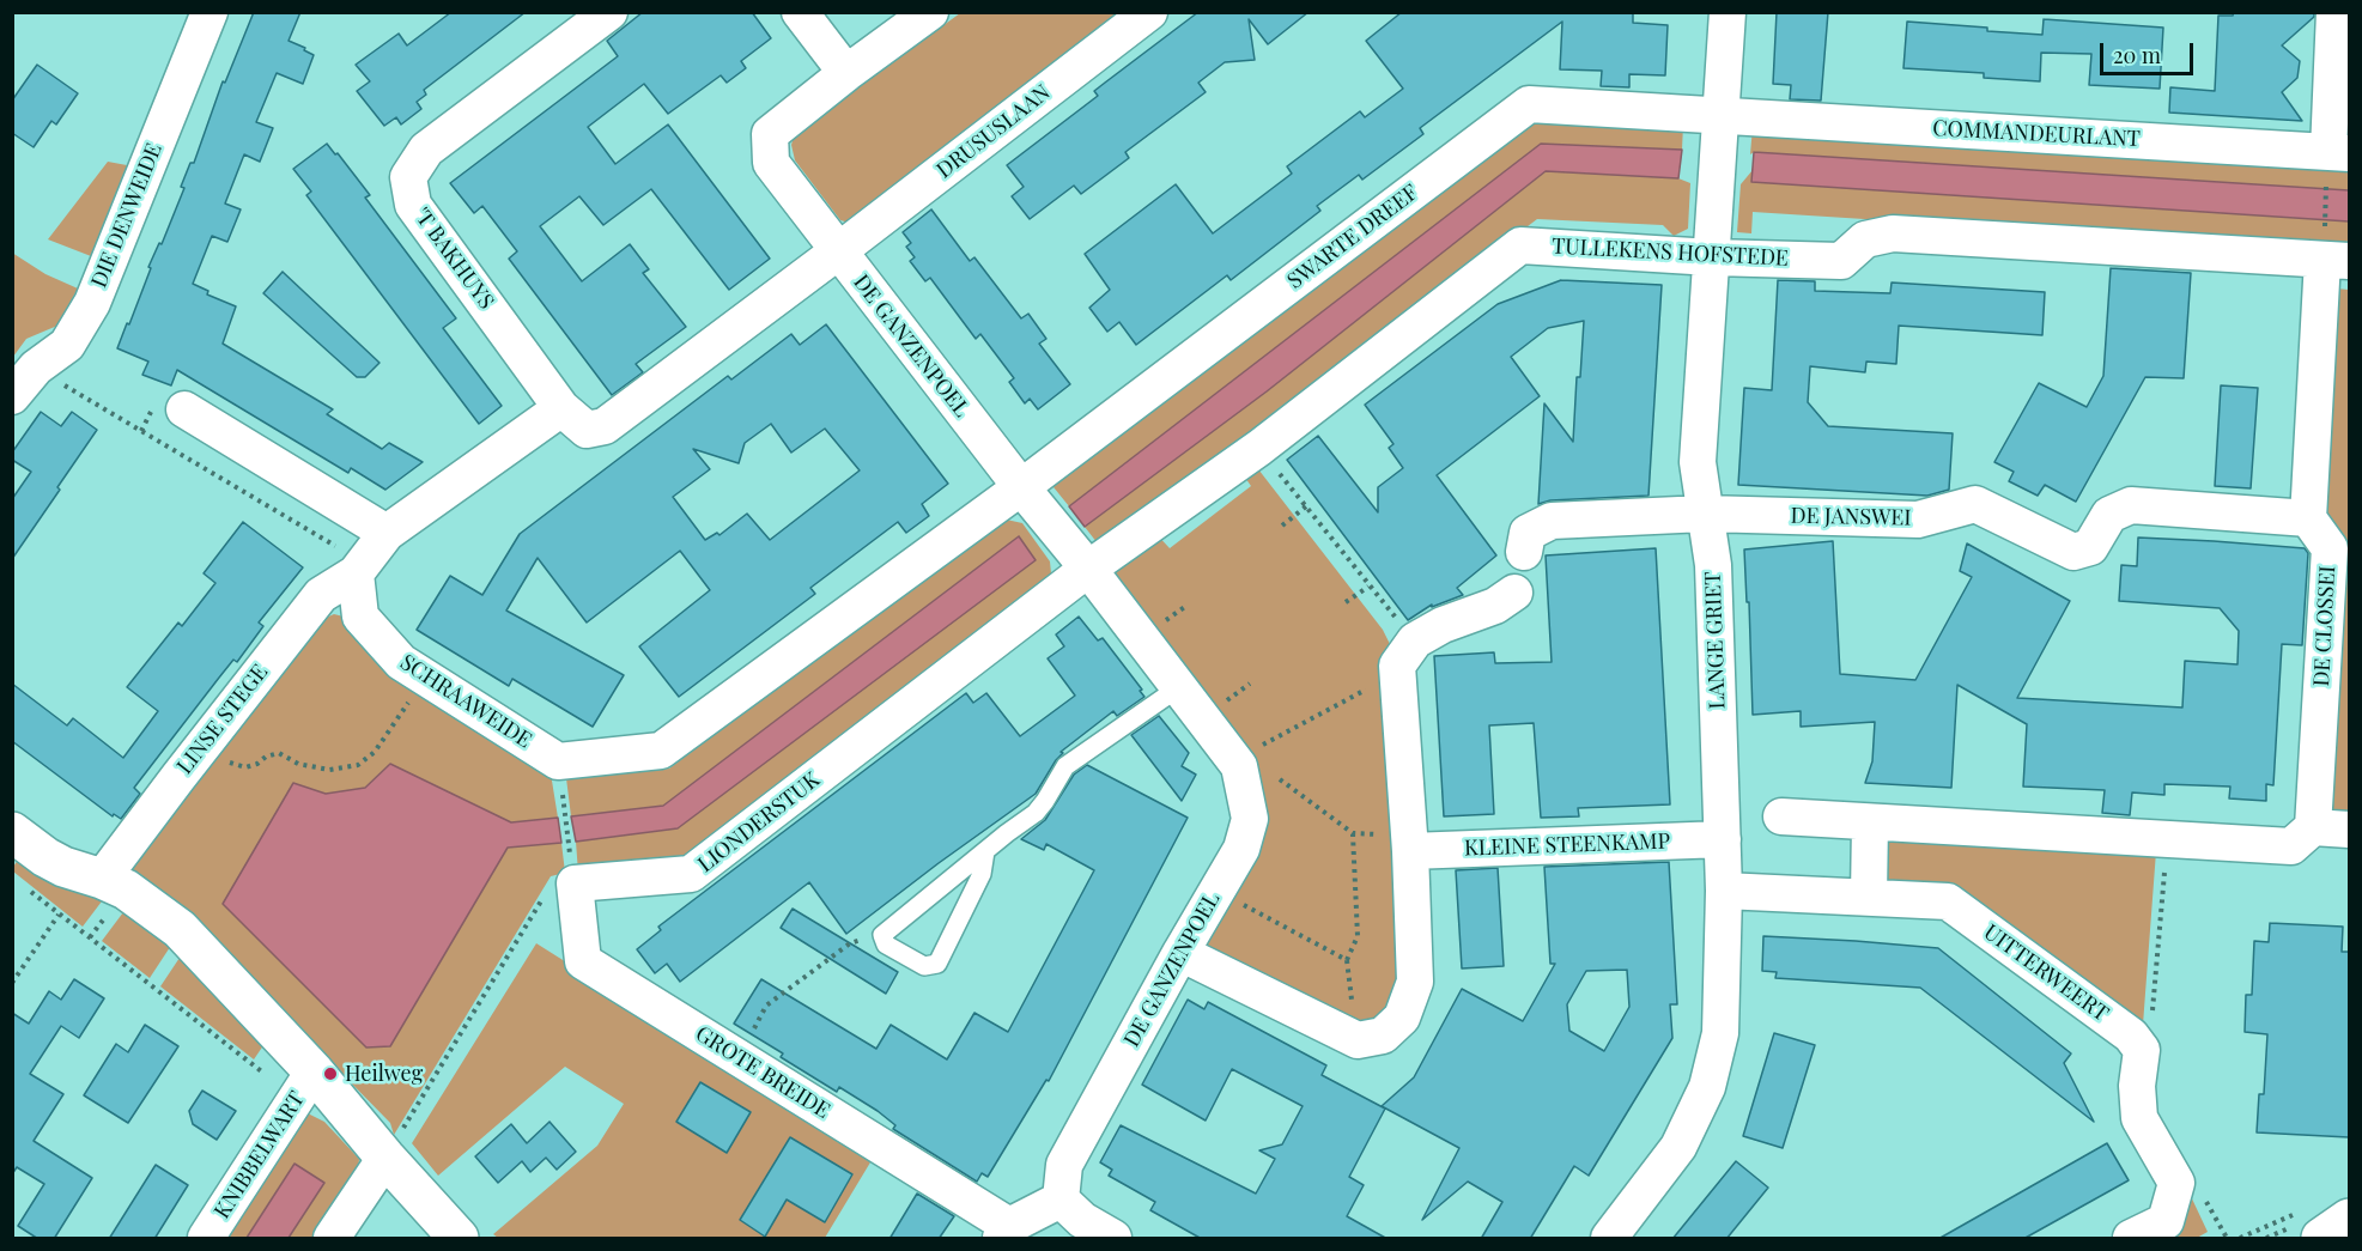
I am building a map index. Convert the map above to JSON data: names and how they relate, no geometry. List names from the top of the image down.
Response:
{
  "streets": {
    "street": [
      "DRUSUSLAAN",
      "COMMANDEURLANT",
      "DIE DENWEIDE",
      "SWARTE DREEF",
      "TULLEKENS HOFSTEDE",
      "'T BAKHUYS",
      "DE GANZENPOEL",
      "DE JANSWEI",
      "DE CLOSSEI",
      "LANGE GRIET",
      "SCHRAAWEIDE",
      "LINSE STEGE",
      "LIONDERSTUK",
      "KLEINE STEENKAMP",
      "UITTERWEERT",
      "GROTE BREIDE",
      "KNIBBELWART"
    ]
  },
  "crossings": [
    ["DRUSUSLAAN", "DE GANZENPOEL"],
    ["COMMANDEURLANT", "SWARTE DREEF"],
    ["COMMANDEURLANT", "LANGE GRIET"],
    ["SWARTE DREEF", "DE GANZENPOEL"],
    ["SWARTE DREEF", "LANGE GRIET"],
    ["TULLEKENS HOFSTEDE", "DE GANZENPOEL"],
    ["TULLEKENS HOFSTEDE", "LANGE GRIET"],
    ["TULLEKENS HOFSTEDE", "LIONDERSTUK"],
    ["DE GANZENPOEL", "LIONDERSTUK"],
    ["DE GANZENPOEL", "GROTE BREIDE"],
    ["DE JANSWEI", "DE CLOSSEI"],
    ["DE JANSWEI", "LANGE GRIET"],
    ["LANGE GRIET", "KLEINE STEENKAMP"],
    ["LANGE GRIET", "UITTERWEERT"],
    ["SCHRAAWEIDE", "LINSE STEGE"],
    ["LIONDERSTUK", "GROTE BREIDE"]
  ],
  "places": ["Heilweg"],
  "scale_bar": "20 m"
}
